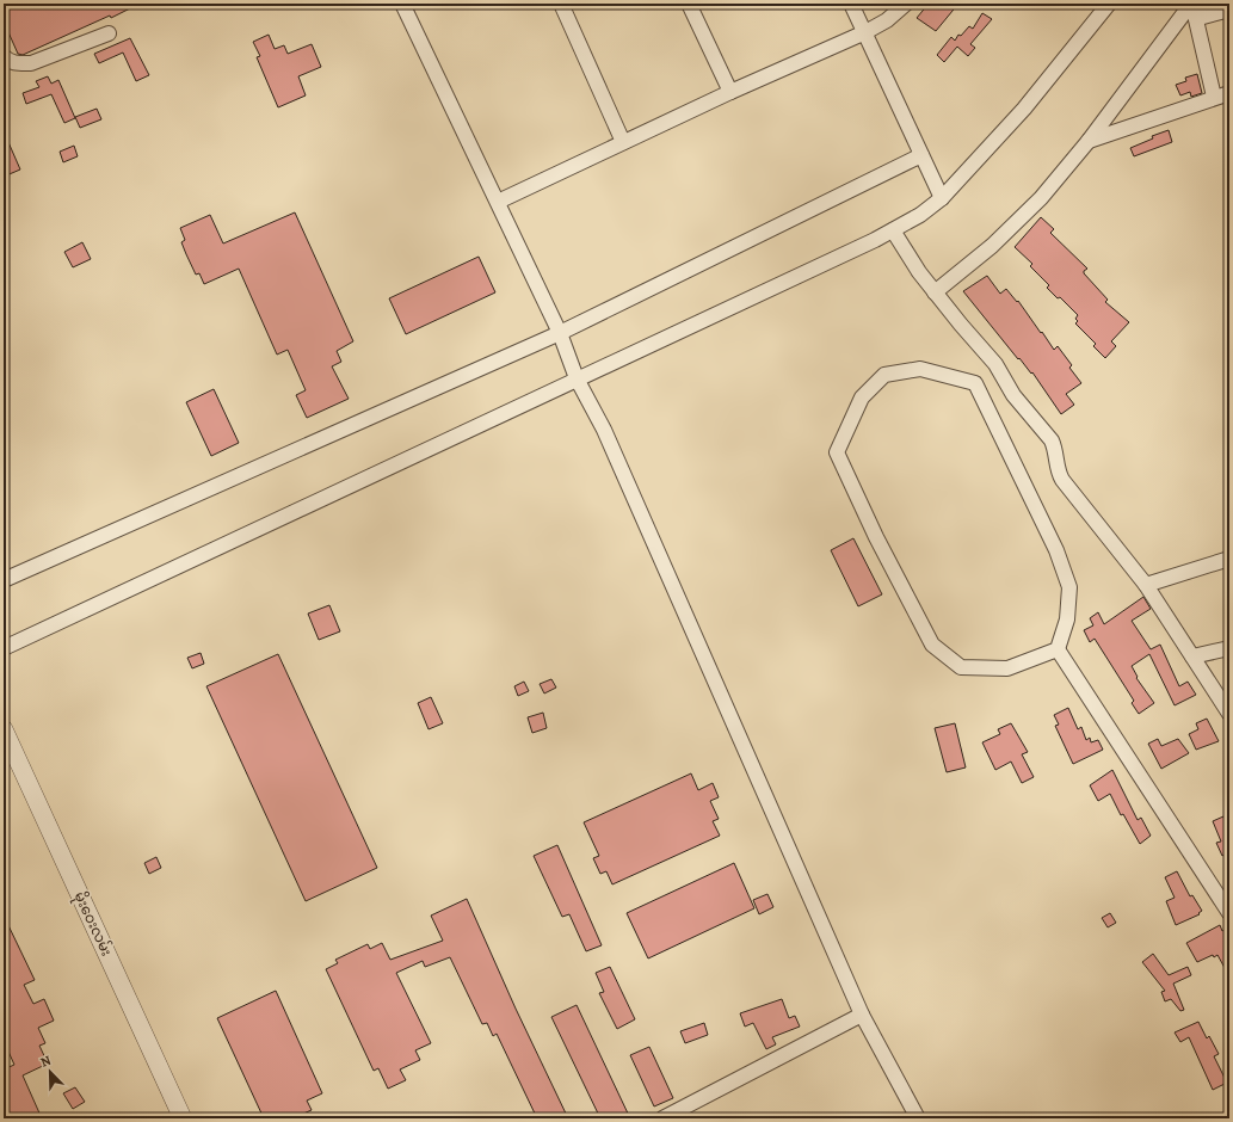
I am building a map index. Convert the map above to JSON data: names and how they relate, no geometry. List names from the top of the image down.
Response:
{
  "streets": {
    "street": ["မိုးဝေးလမ်း"]
  },
  "north": "top left"
}
